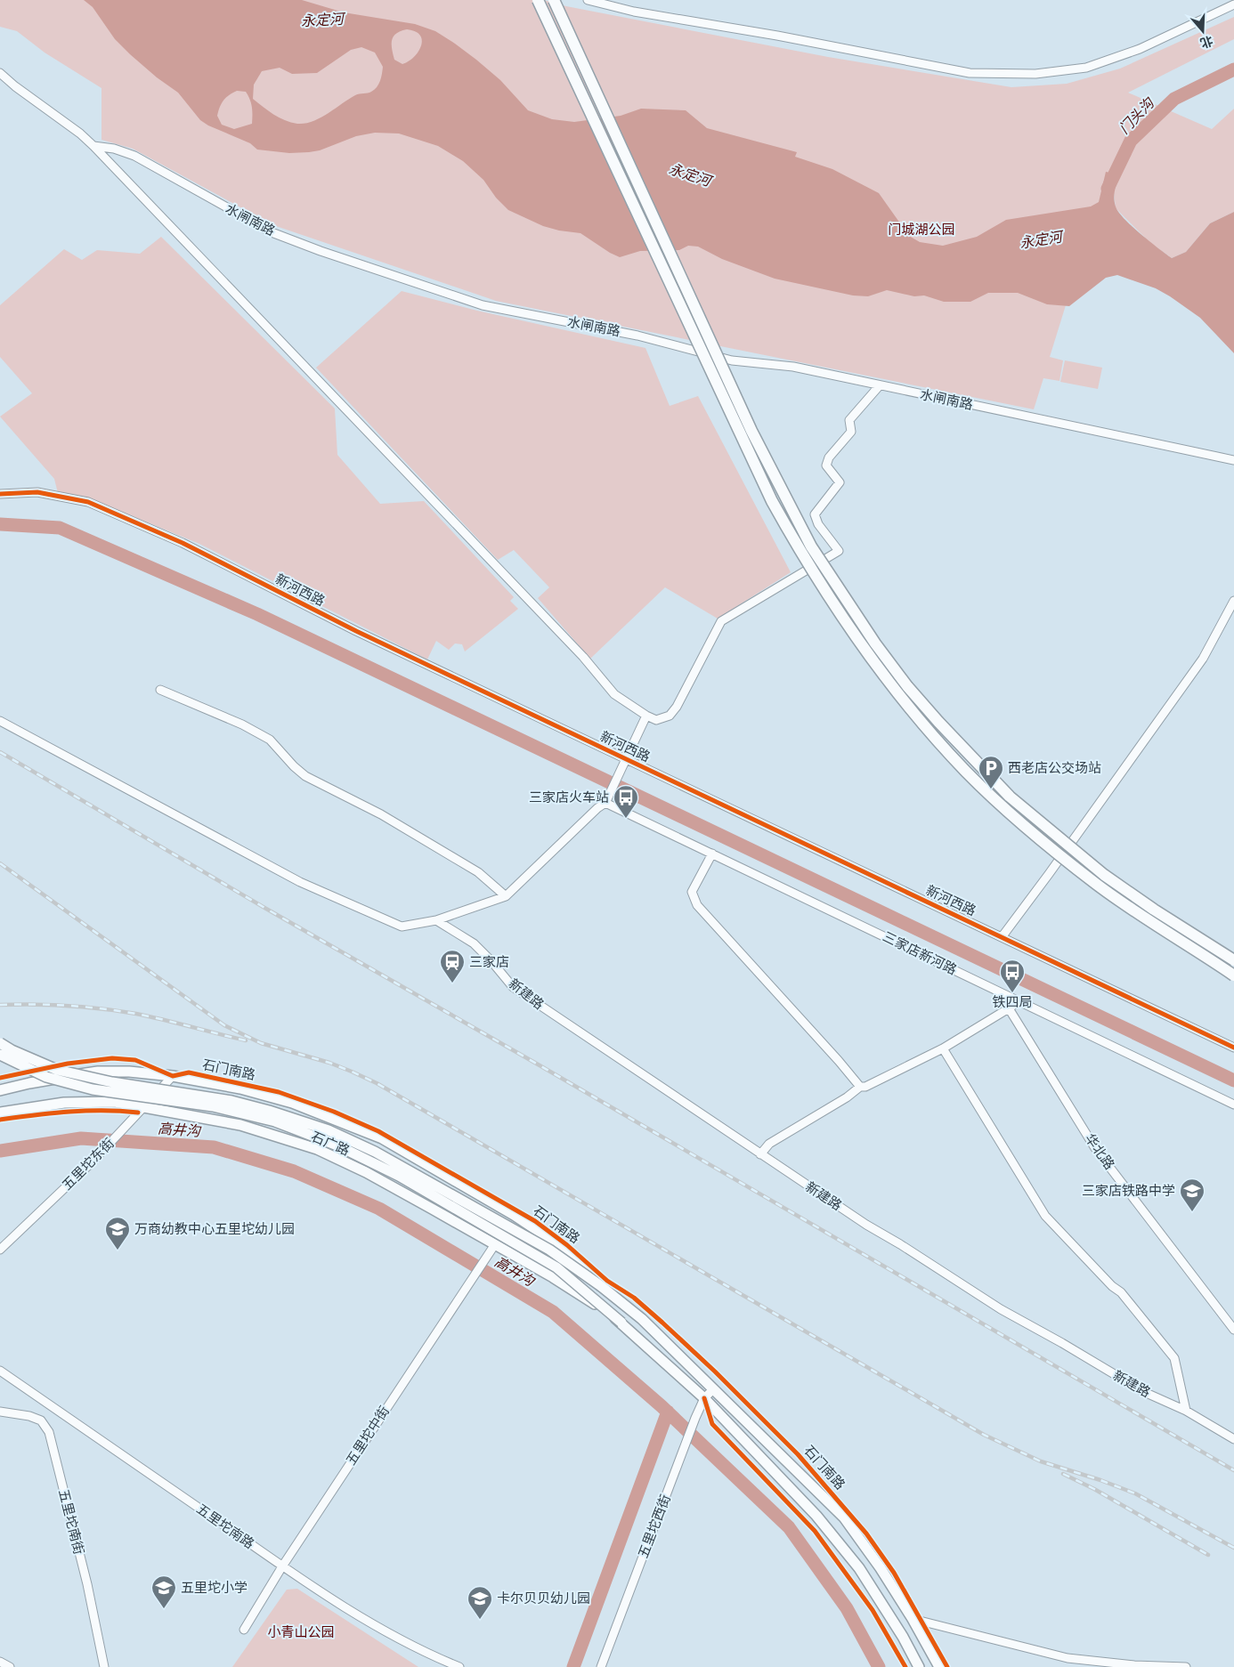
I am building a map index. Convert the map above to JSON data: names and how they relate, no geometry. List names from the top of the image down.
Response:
{
  "streets": {
    "main road": ["石门南路", "石广路"],
    "street": [
      "水闸南路",
      "新河西路",
      "三家店新河路",
      "新建路",
      "华北路",
      "五里坨东街",
      "五里坨中街",
      "五里坨南街",
      "五里坨南路",
      "五里坨西街"
    ]
  },
  "crossings": [
    ["石门南路", "石广路"],
    ["石门南路", "五里坨东街"],
    ["石门南路", "五里坨西街"],
    ["五里坨中街", "五里坨南路"]
  ],
  "water": ["永定河", "门头沟", "高井沟"],
  "parks": ["门城湖公园", "小青山公园"],
  "places": {
    "parking": ["西老店公交场站"],
    "bus stop": ["三家店火车站", "铁四局"],
    "station": ["三家店"],
    "school or university": [
      "三家店铁路中学",
      "万商幼教中心五里坨幼儿园",
      "五里坨小学",
      "卡尔贝贝幼儿园"
    ]
  },
  "north": "bottom"
}
